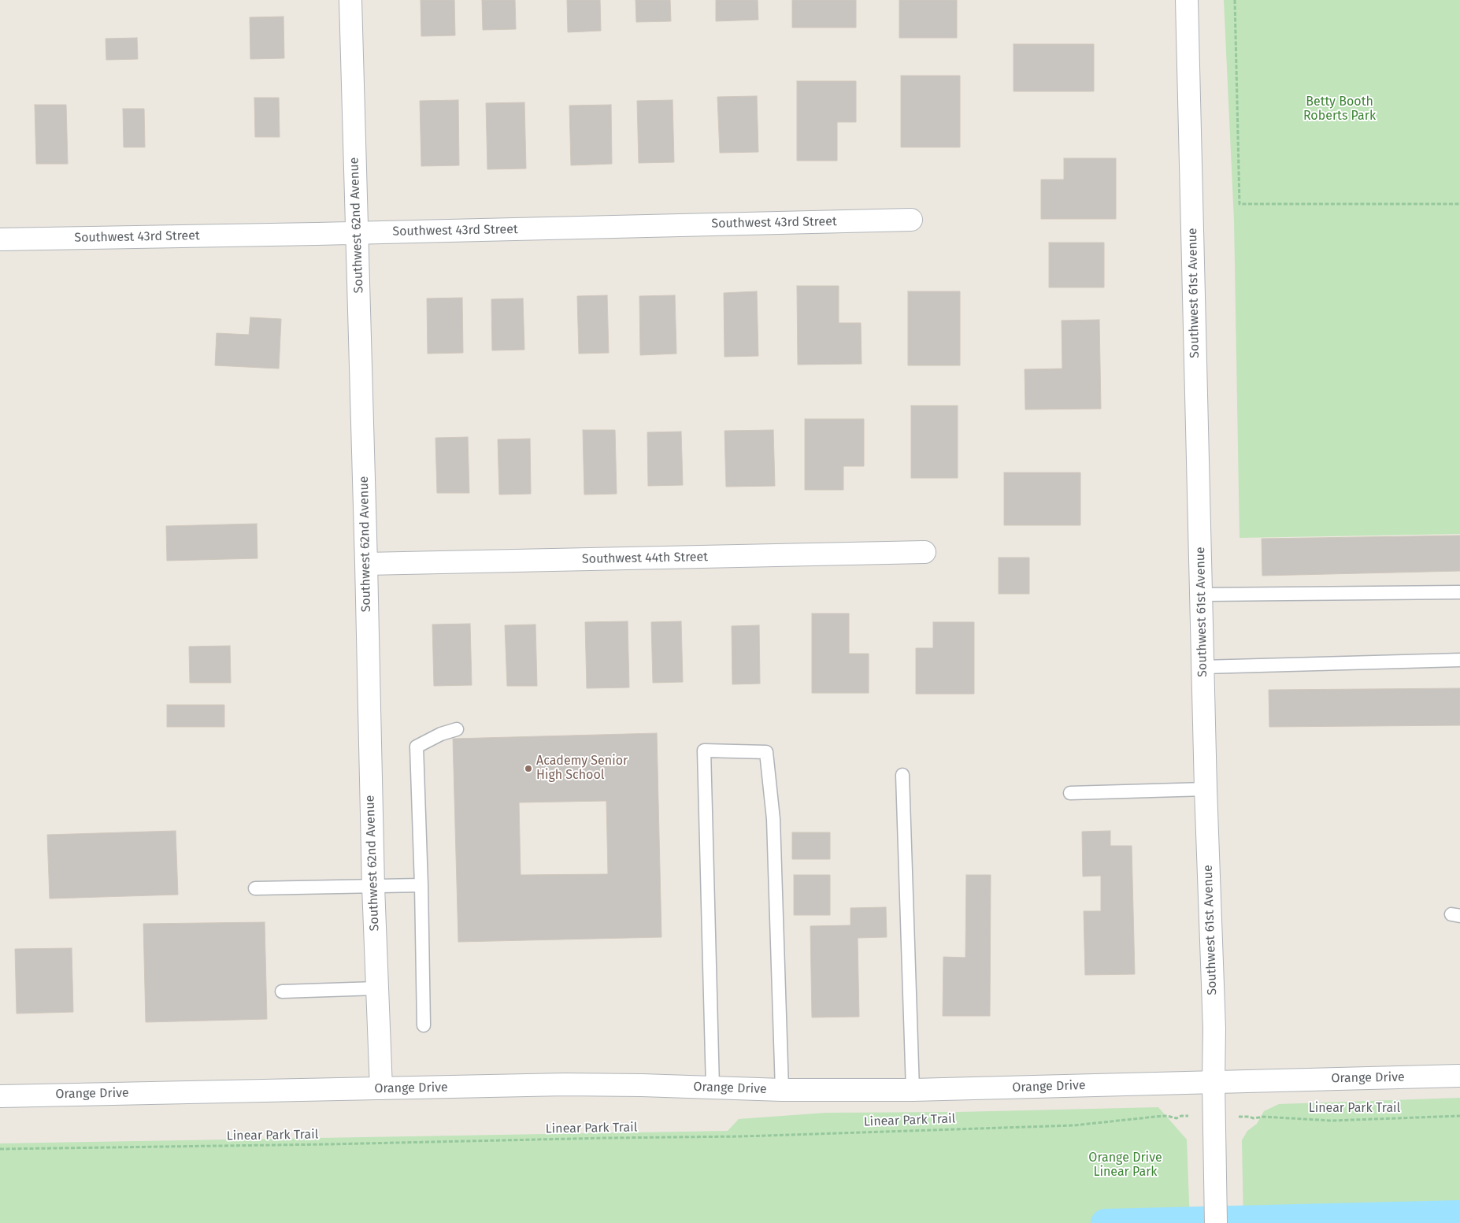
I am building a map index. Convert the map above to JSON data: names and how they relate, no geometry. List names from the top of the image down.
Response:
{
  "streets": {
    "street": [
      "Southwest 43rd Street",
      "Southwest 62nd Avenue",
      "Southwest 61st Avenue",
      "Southwest 44th Street",
      "Orange Drive"
    ],
    "path": ["Linear Park Trail"]
  },
  "crossings": [
    ["Southwest 43rd Street", "Southwest 62nd Avenue"],
    ["Southwest 62nd Avenue", "Southwest 44th Street"],
    ["Southwest 62nd Avenue", "Orange Drive"],
    ["Southwest 61st Avenue", "Orange Drive"]
  ],
  "parks": ["Betty Booth Roberts Park", "Orange Drive Linear Park"],
  "places": ["Academy Senior High School"]
}
